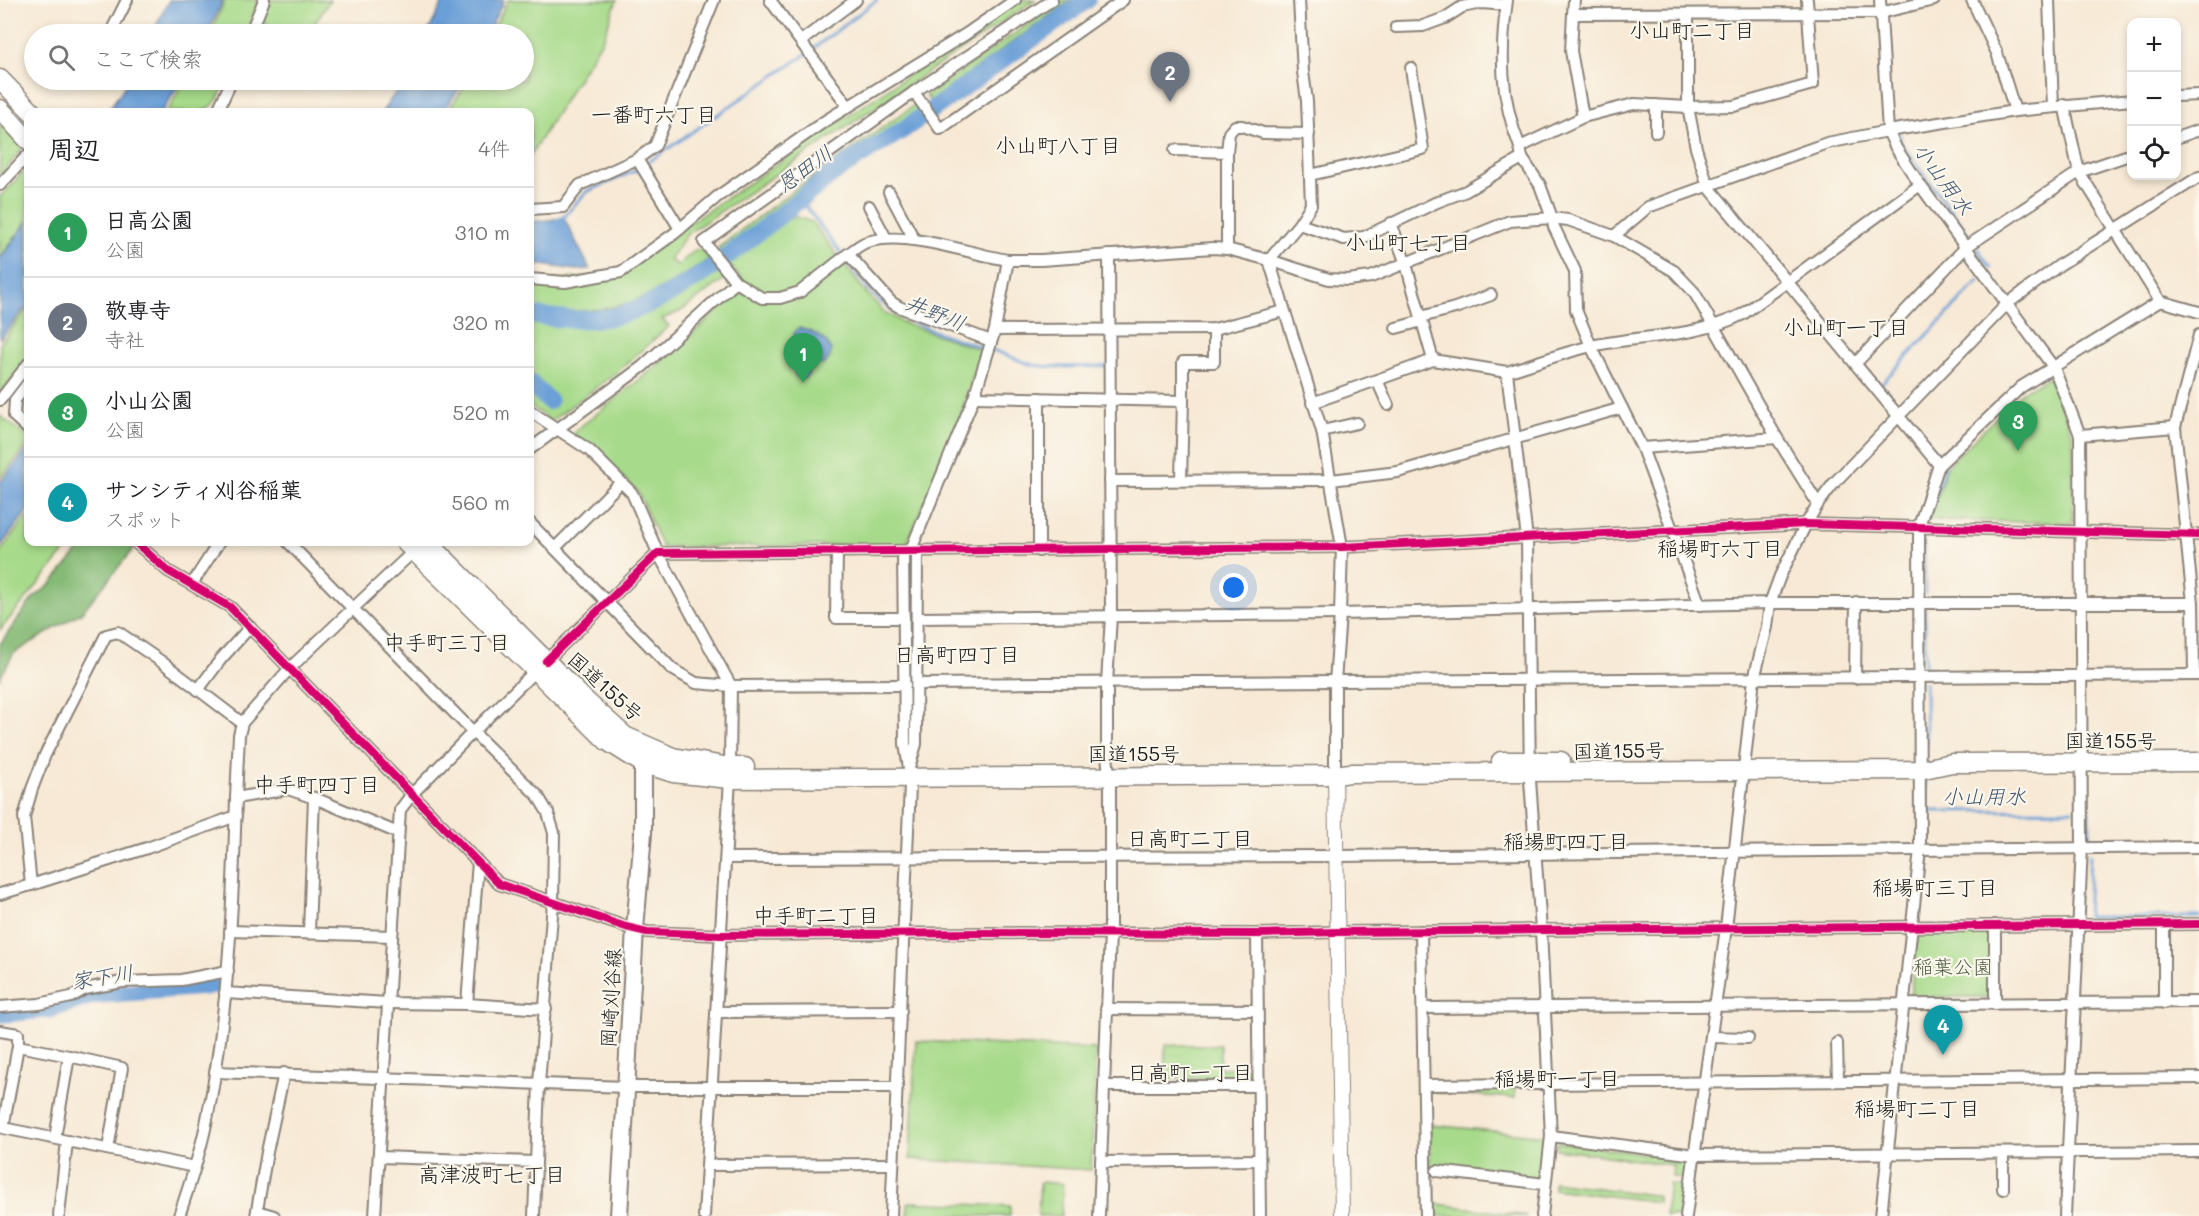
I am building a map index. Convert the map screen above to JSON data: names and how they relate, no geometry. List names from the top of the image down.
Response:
{
  "streets": {
    "highway": ["国道155号"],
    "main road": ["岡崎刈谷線"]
  },
  "crossings": [
    ["国道155号", "岡崎刈谷線"]
  ],
  "districts": [
    "小山町二丁目",
    "一番町六丁目",
    "小山町八丁目",
    "小山町七丁目",
    "小山町一丁目",
    "稲場町六丁目",
    "中手町三丁目",
    "日高町四丁目",
    "中手町四丁目",
    "日高町二丁目",
    "稲場町四丁目",
    "稲場町三丁目",
    "中手町二丁目",
    "日高町一丁目",
    "稲場町一丁目",
    "稲場町二丁目",
    "高津波町七丁目"
  ],
  "water": [
    "恩田川",
    "小山用水",
    "井野川",
    "家下川"
  ],
  "parks": ["稲葉公園"],
  "page": {
    "map_buttons": ["+", "−"],
    "search": "ここで検索",
    "pins": [
      "2",
      "1",
      "3",
      "4"
    ],
    "heading": ["周辺", "4件"],
    "list": [
      {
        "mark": "1",
        "name": "日高公園",
        "note": "公園",
        "value": "310 m"
      },
      {
        "mark": "2",
        "name": "敬専寺",
        "note": "寺社",
        "value": "320 m"
      },
      {
        "mark": "3",
        "name": "小山公園",
        "note": "公園",
        "value": "520 m"
      },
      {
        "mark": "4",
        "name": "サンシティ刈谷稲葉",
        "note": "スポット",
        "value": "560 m"
      }
    ]
  }
}
